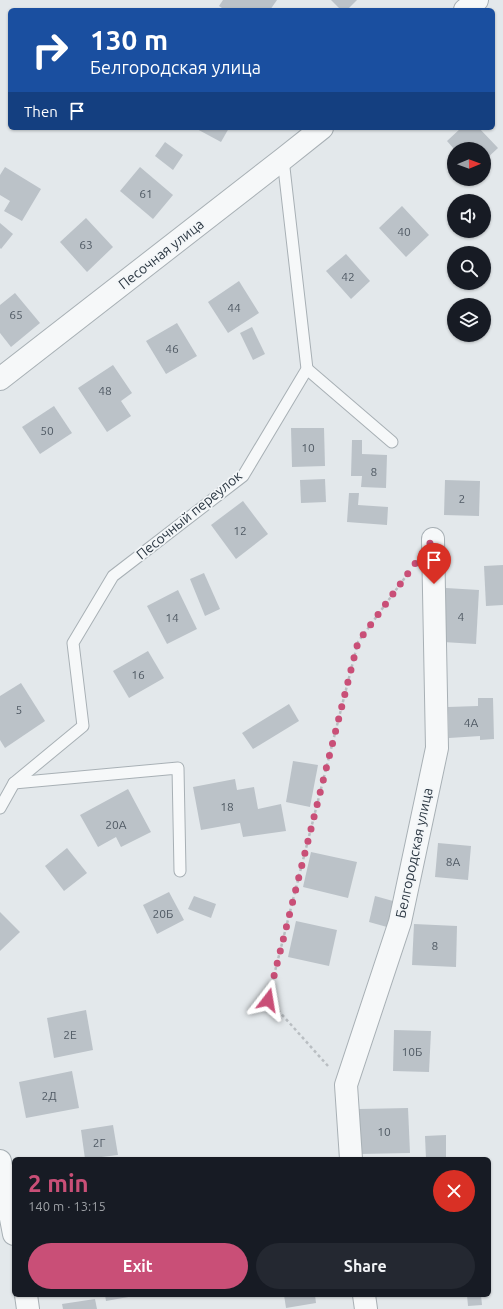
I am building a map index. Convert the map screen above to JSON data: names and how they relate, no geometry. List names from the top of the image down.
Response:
{
  "streets": {
    "street": ["Песочная улица", "Белгородская улица"],
    "lane": ["Песочный переулок"]
  },
  "house_numbers": [
    "61",
    "40",
    "63",
    "42",
    "44",
    "65",
    "46",
    "48",
    "50",
    "10",
    "8",
    "2",
    "12",
    "4",
    "14",
    "16",
    "5",
    "4А",
    "18",
    "20А",
    "8А",
    "20Б",
    "8",
    "2Е",
    "10Б",
    "2Д",
    "10",
    "2Г"
  ],
  "north": "right",
  "page": {
    "turn": ["130 m", "Белгородская улица"],
    "then": "Then",
    "heading": ["2 min", "140 m · 13:15"],
    "buttons": ["Exit", "Share"]
  }
}
